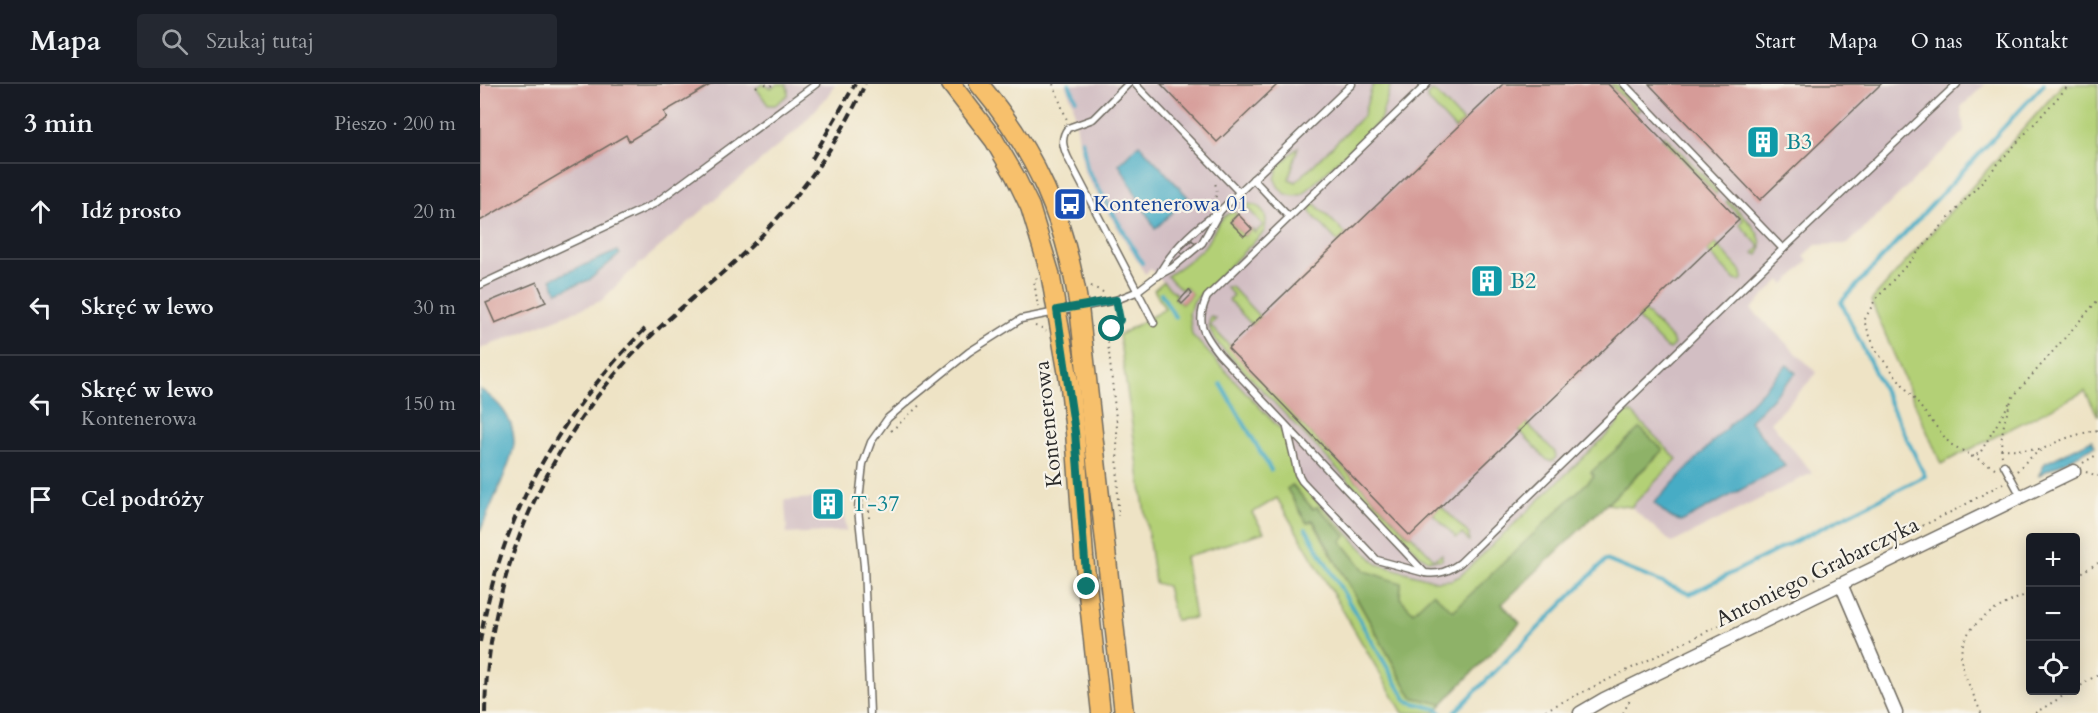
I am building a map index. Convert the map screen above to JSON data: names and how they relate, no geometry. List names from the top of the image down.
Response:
{
  "streets": {
    "main road": ["Kontenerowa"],
    "street": ["Antoniego Grabarczyka"]
  },
  "places": {
    "building": ["B3", "B2", "T-37"],
    "bus stop": ["Kontenerowa 01"]
  },
  "page": {
    "header": "Mapa",
    "search": "Szukaj tutaj",
    "nav": [
      "Start",
      "Mapa",
      "O nas",
      "Kontakt"
    ],
    "heading": ["3 min", "Pieszo · 200 m"],
    "list": [
      ["Idź prosto", "20 m"],
      ["Skręć w lewo", "30 m"],
      ["Skręć w lewo", "Kontenerowa", "150 m"],
      "Cel podróży"
    ],
    "map_buttons": ["+", "−"]
  }
}
